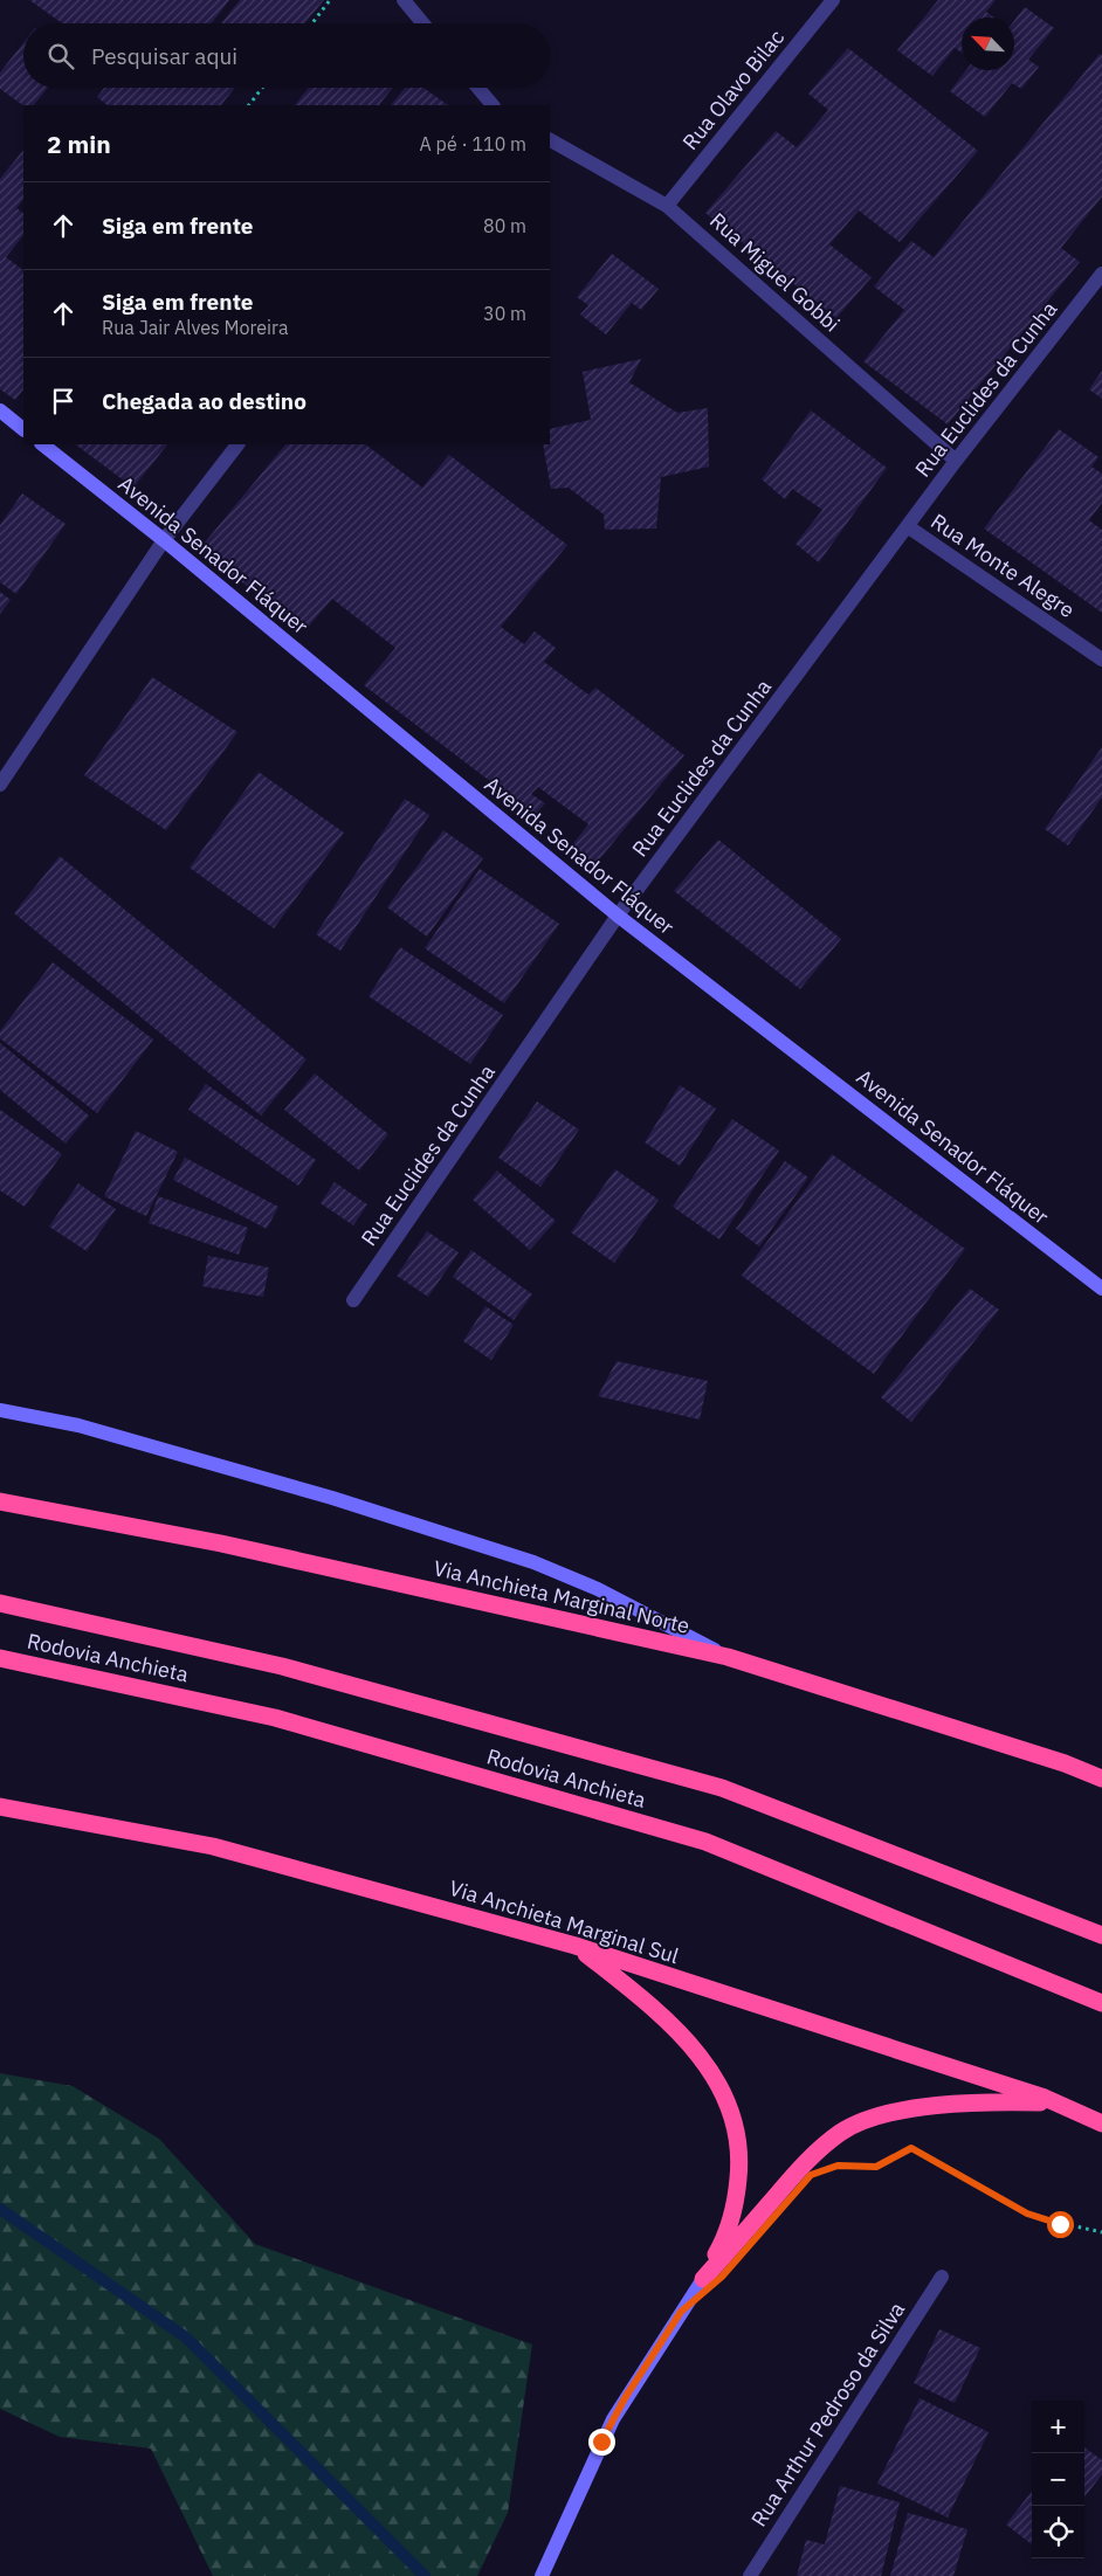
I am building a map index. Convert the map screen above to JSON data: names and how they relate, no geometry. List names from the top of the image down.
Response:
{
  "streets": {
    "highway": ["Via Anchieta Marginal Norte", "Rodovia Anchieta", "Via Anchieta Marginal Sul"],
    "street": [
      "Rua Olavo Bilac",
      "Rua Miguel Gobbi",
      "Rua Euclides da Cunha",
      "Avenida Senador Fláquer",
      "Rua Monte Alegre",
      "Rua Arthur Pedroso da Silva"
    ]
  },
  "crossings": [
    ["Rua Olavo Bilac", "Rua Miguel Gobbi"],
    ["Rua Miguel Gobbi", "Rua Euclides da Cunha"],
    ["Rua Euclides da Cunha", "Avenida Senador Fláquer"],
    ["Rua Euclides da Cunha", "Rua Monte Alegre"]
  ],
  "north": "top left",
  "page": {
    "search": "Pesquisar aqui",
    "heading": ["2 min", "A pé · 110 m"],
    "list": [
      ["Siga em frente", "80 m"],
      ["Siga em frente", "Rua Jair Alves Moreira", "30 m"],
      "Chegada ao destino"
    ],
    "map_buttons": ["+", "−"]
  }
}
